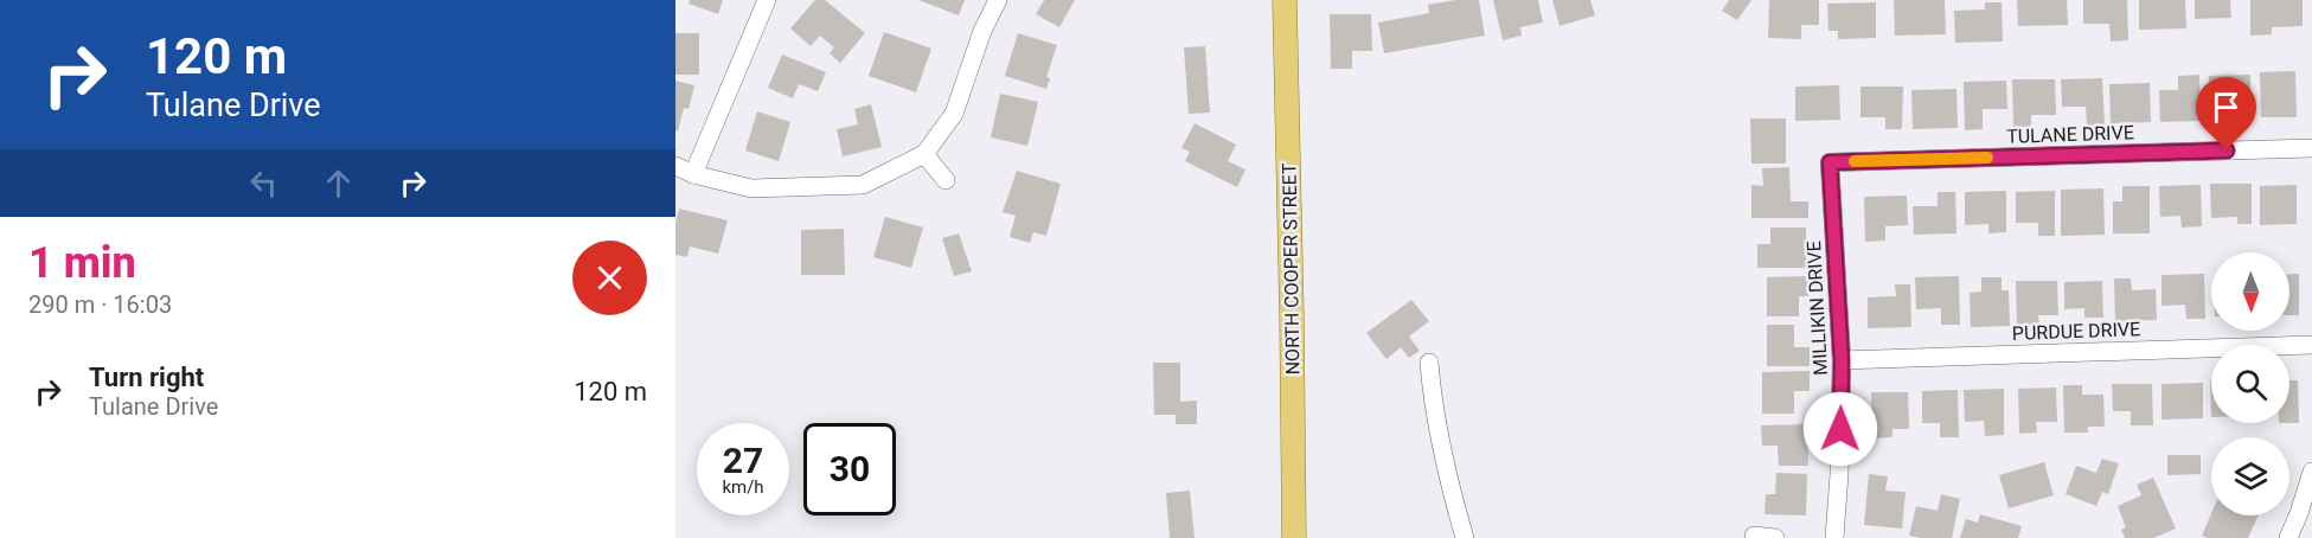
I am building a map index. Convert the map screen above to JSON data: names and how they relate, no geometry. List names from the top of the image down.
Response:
{
  "streets": {
    "main road": ["NORTH COOPER STREET"],
    "street": ["TULANE DRIVE", "MILLIKIN DRIVE", "PURDUE DRIVE"]
  },
  "crossings": [
    ["TULANE DRIVE", "MILLIKIN DRIVE"],
    ["MILLIKIN DRIVE", "PURDUE DRIVE"]
  ],
  "north": "bottom",
  "page": {
    "turn": ["120 m", "Tulane Drive"],
    "heading": ["1 min", "290 m · 16:03"],
    "list": [
      {
        "name": "Turn right",
        "note": "Tulane Drive",
        "value": "120 m"
      }
    ],
    "speed": "27 km/h",
    "limit": "30"
  }
}
